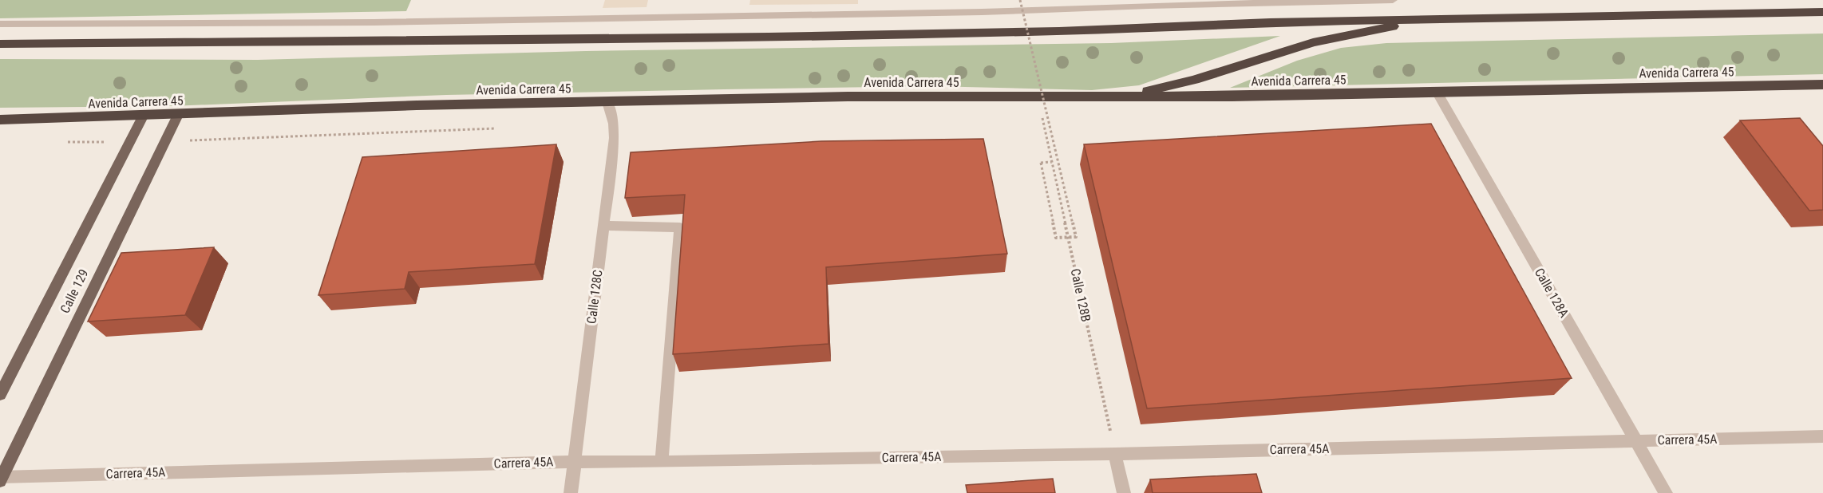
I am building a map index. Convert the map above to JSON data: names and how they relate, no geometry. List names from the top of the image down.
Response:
{
  "streets": {
    "highway": ["Avenida Carrera 45"],
    "main road": ["Calle 129"],
    "street": ["Calle 128A", "Calle 128C", "Carrera 45A"],
    "path": ["Calle 128B"]
  },
  "crossings": [
    ["Avenida Carrera 45", "Calle 129"],
    ["Avenida Carrera 45", "Calle 128A"],
    ["Avenida Carrera 45", "Calle 128B"],
    ["Avenida Carrera 45", "Calle 128C"],
    ["Calle 129", "Carrera 45A"],
    ["Calle 128A", "Carrera 45A"],
    ["Calle 128B", "Carrera 45A"],
    ["Calle 128C", "Carrera 45A"]
  ]
}
